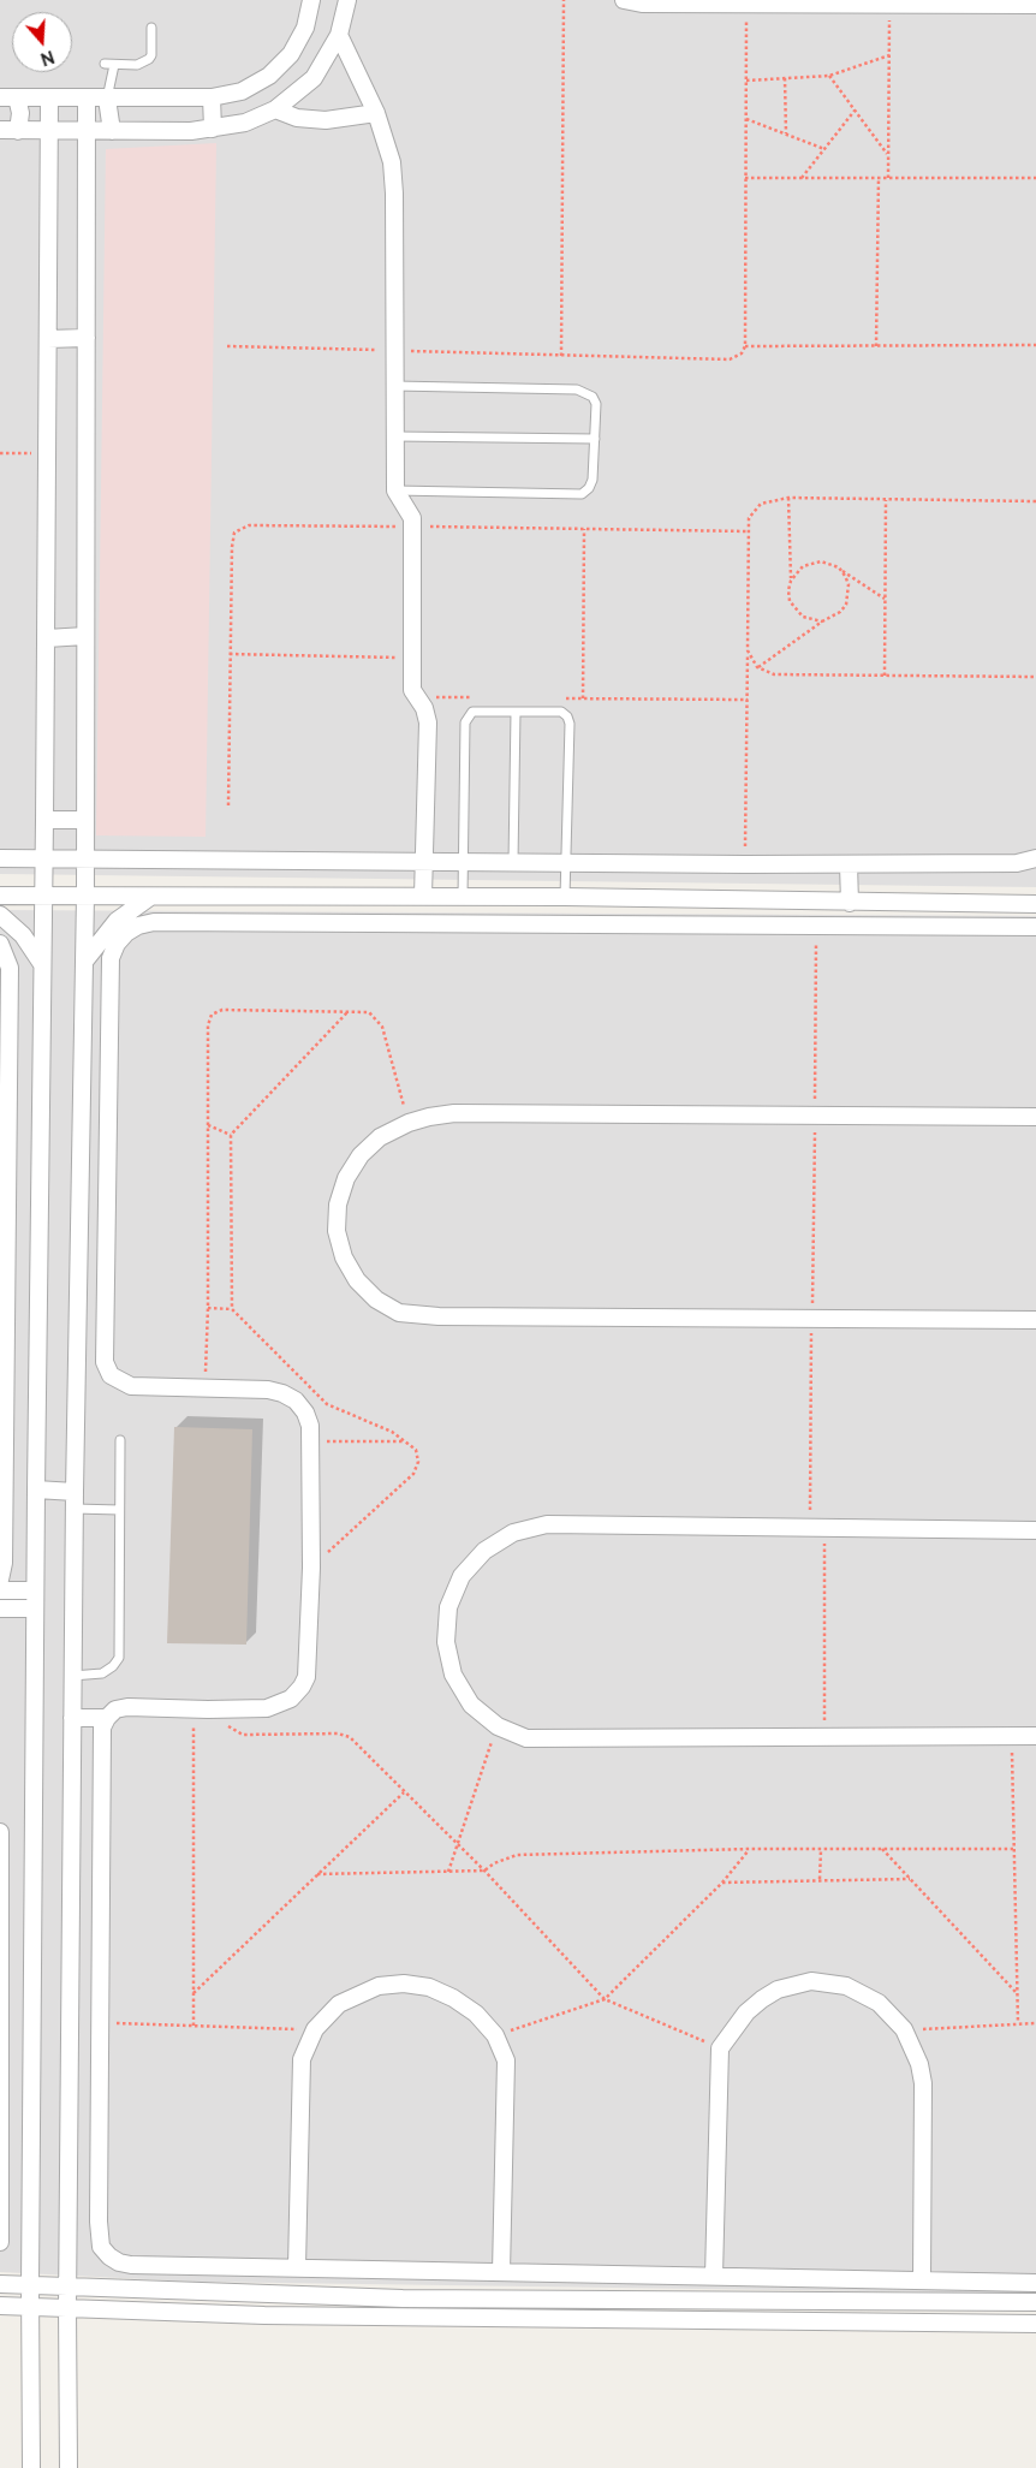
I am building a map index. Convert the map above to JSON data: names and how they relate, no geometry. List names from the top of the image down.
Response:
{
  "north": "bottom"
}
